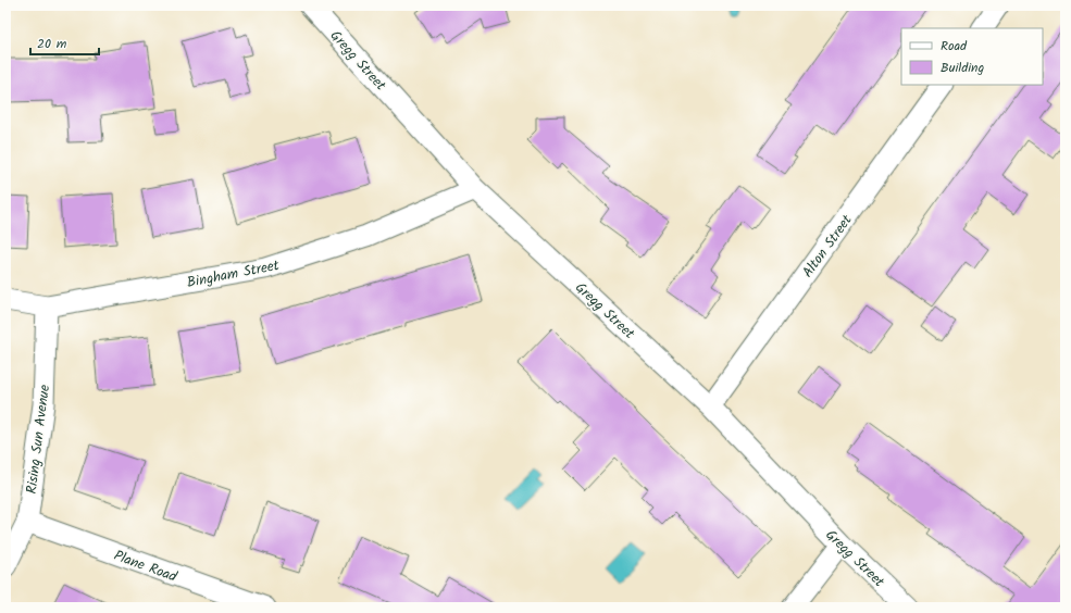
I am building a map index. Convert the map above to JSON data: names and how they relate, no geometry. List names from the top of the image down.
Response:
{
  "streets": {
    "street": [
      "Gregg Street",
      "Alton Street",
      "Bingham Street",
      "Rising Sun Avenue",
      "Plane Road"
    ]
  },
  "crossings": [
    ["Gregg Street", "Alton Street"],
    ["Gregg Street", "Bingham Street"],
    ["Bingham Street", "Rising Sun Avenue"],
    ["Rising Sun Avenue", "Plane Road"]
  ],
  "legend": ["Road", "Building"],
  "scale_bar": "20 m"
}
